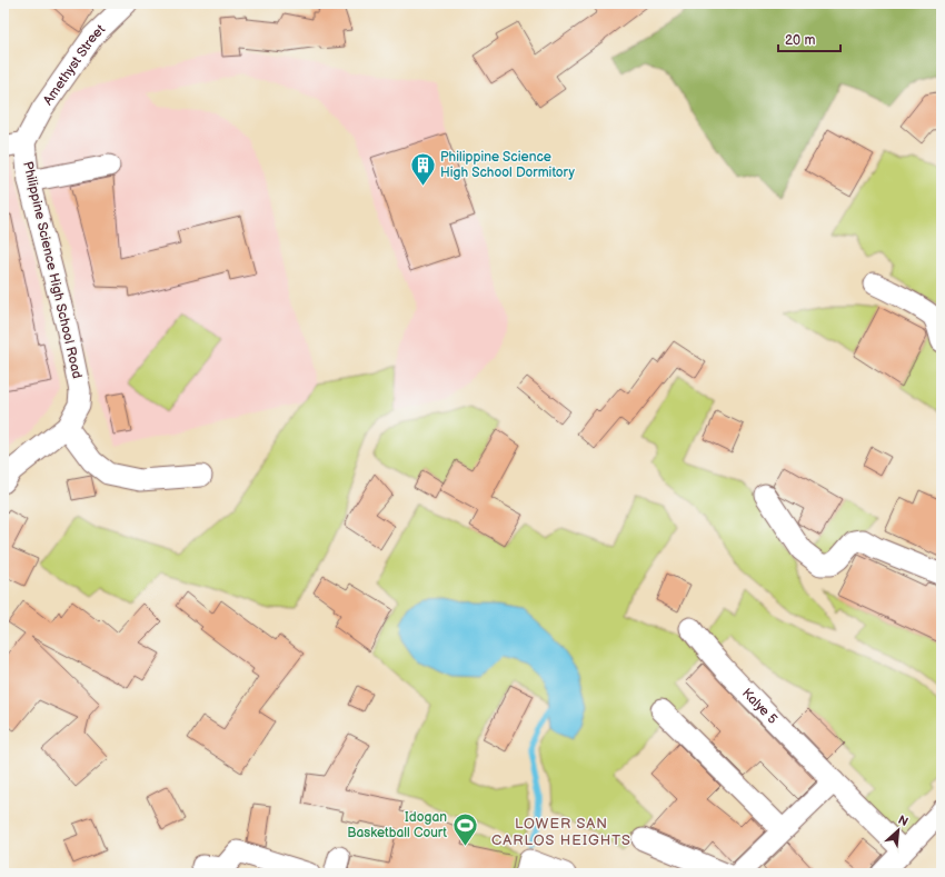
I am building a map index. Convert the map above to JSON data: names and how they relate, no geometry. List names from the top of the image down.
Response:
{
  "streets": {
    "street": ["Amethyst Street", "Philippine Science High School Road", "Kalye 5"]
  },
  "crossings": [
    ["Amethyst Street", "Philippine Science High School Road"]
  ],
  "districts": ["LOWER SAN CARLOS HEIGHTS"],
  "places": {
    "building": ["Philippine Science High School Dormitory"],
    "sports": ["Idogan Basketball Court"]
  },
  "scale_bar": "20 m",
  "north": "top right"
}
